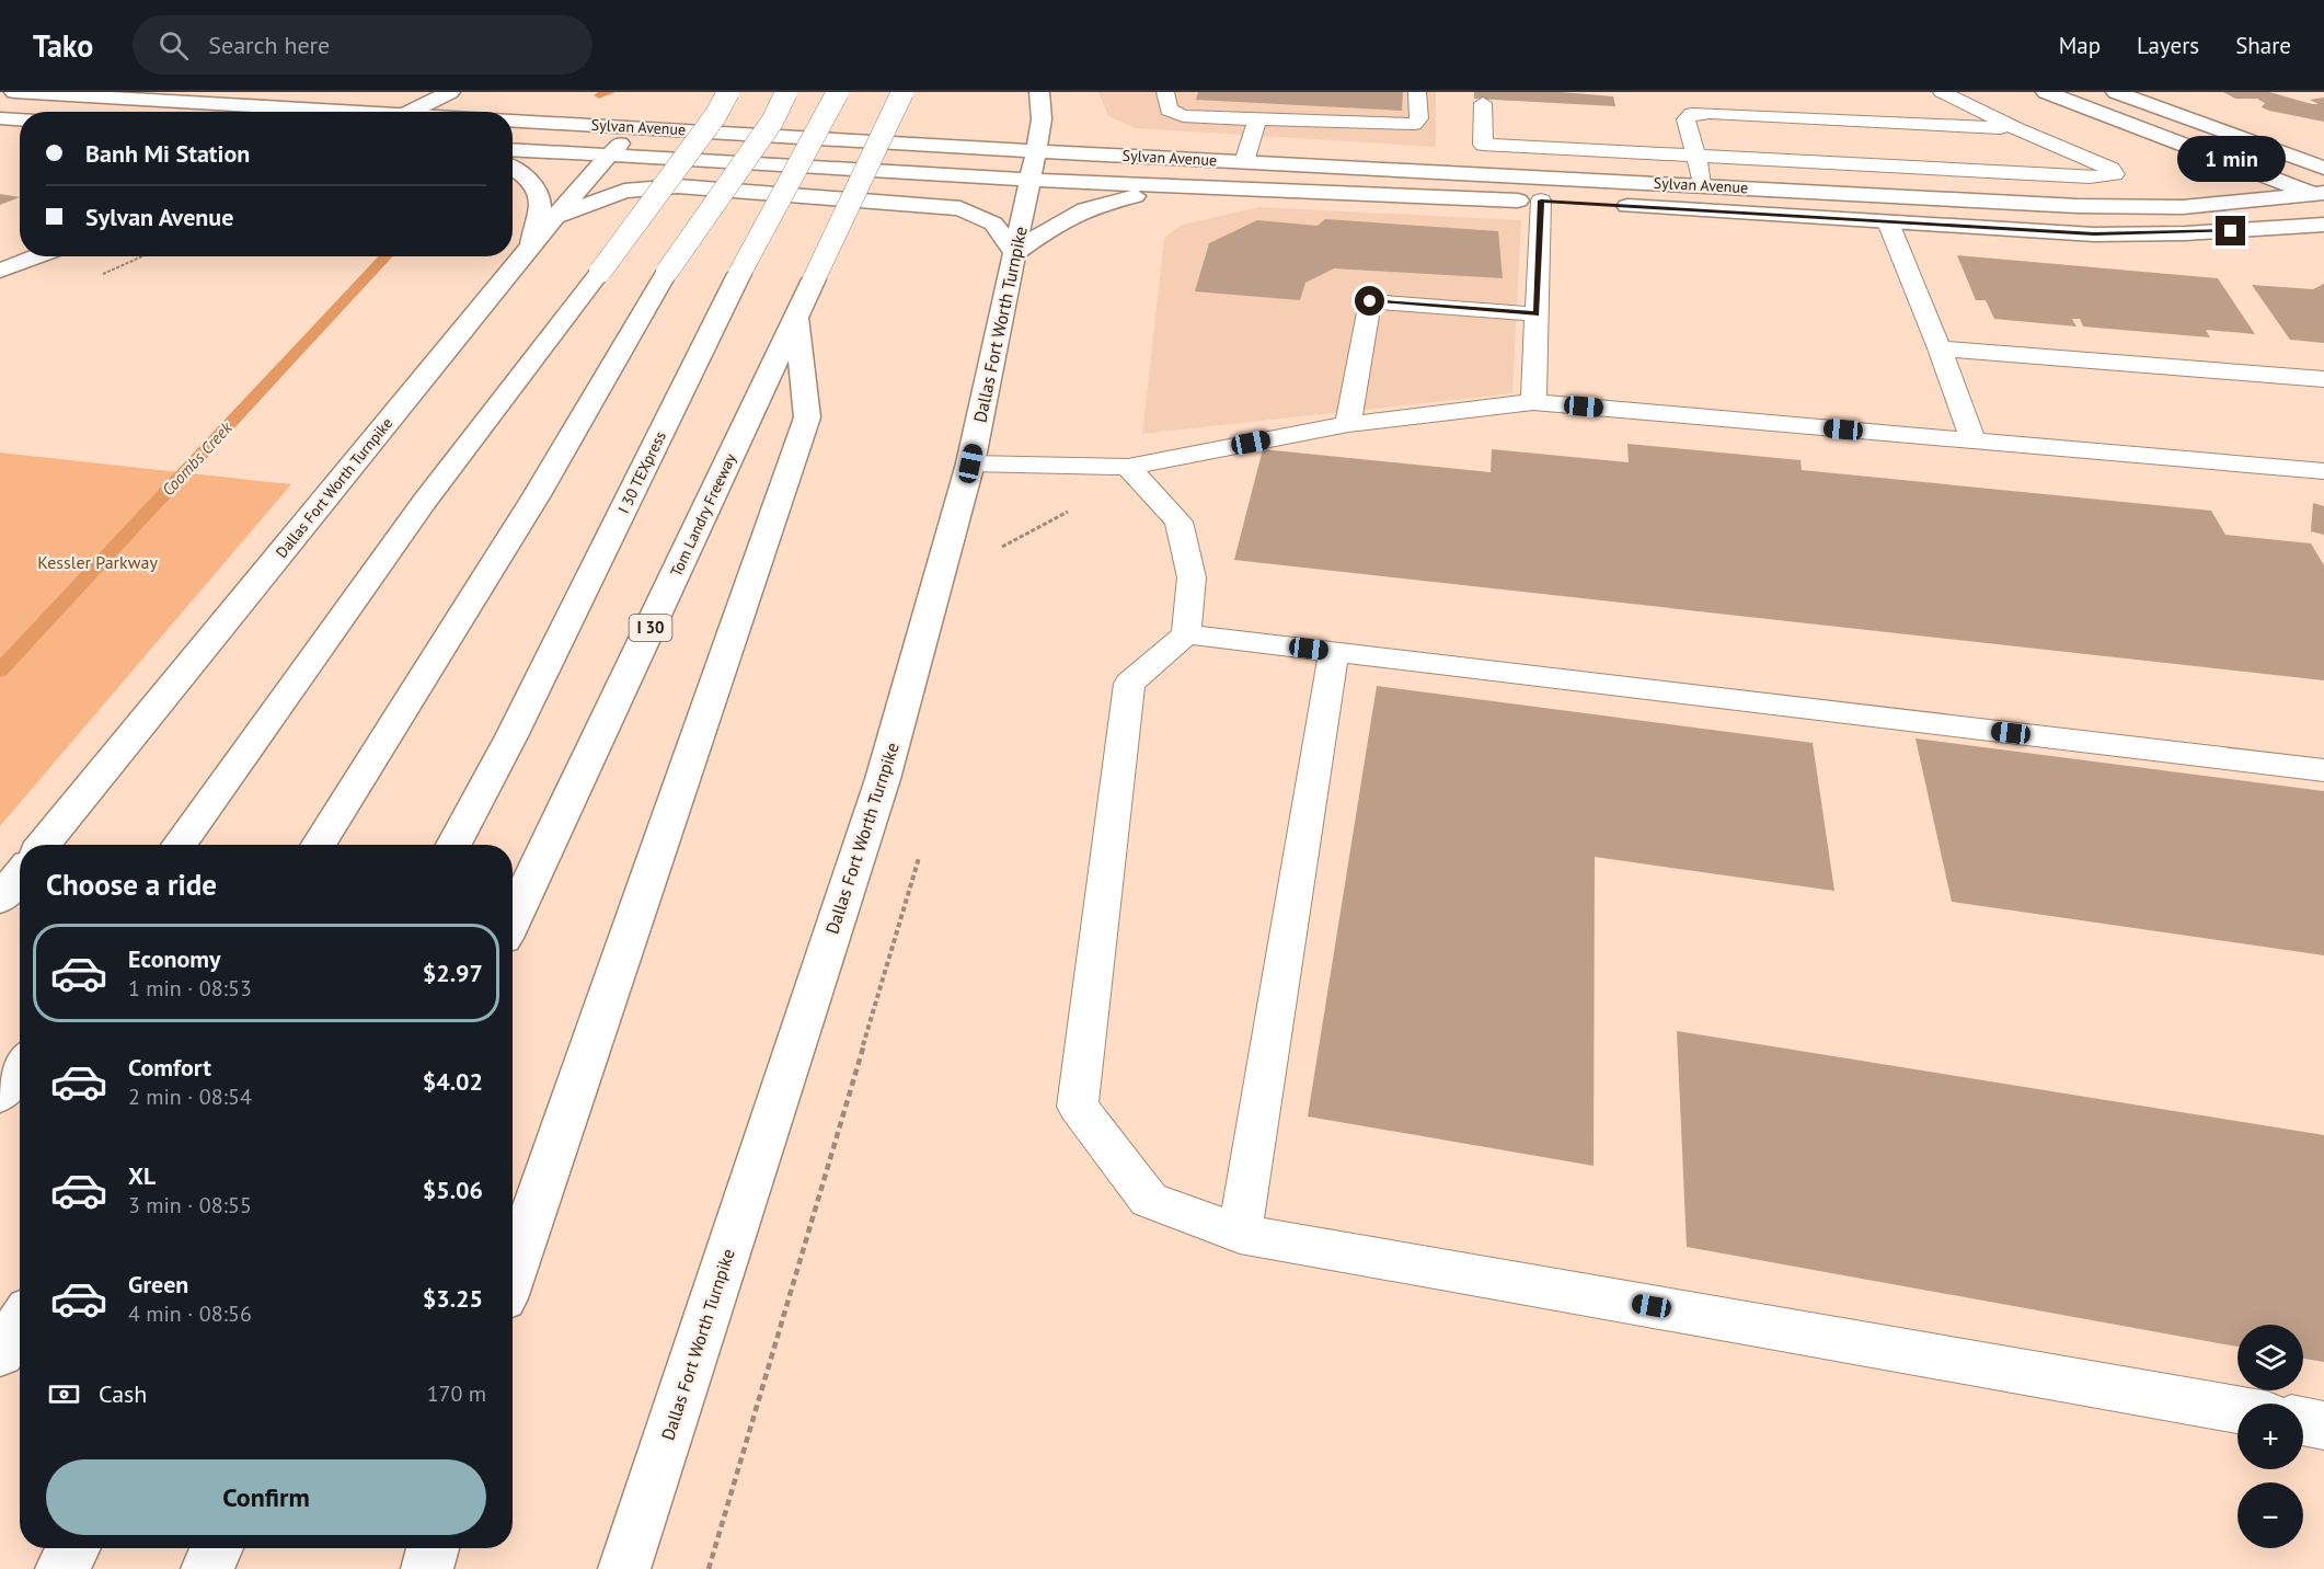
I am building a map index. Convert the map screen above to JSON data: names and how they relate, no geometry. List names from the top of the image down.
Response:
{
  "streets": {
    "main road": [
      "Sylvan Avenue",
      "Dallas Fort Worth Turnpike",
      "I 30 TEXpress",
      "Tom Landry Freeway",
      "I 30"
    ]
  },
  "crossings": [
    ["Sylvan Avenue", "Dallas Fort Worth Turnpike"]
  ],
  "water": ["Coombs Creek"],
  "parks": ["Kessler Parkway"],
  "page": {
    "header": "Tako",
    "search": "Search here",
    "nav": ["Map", "Layers", "Share"],
    "banner": ["Banh Mi Station", "Sylvan Avenue"],
    "bubble": "1 min",
    "heading": "Choose a ride",
    "list": [
      {
        "name": "Economy",
        "note": "1 min · 08:53",
        "value": "$2.97"
      },
      {
        "name": "Comfort",
        "note": "2 min · 08:54",
        "value": "$4.02"
      },
      {
        "name": "XL",
        "note": "3 min · 08:55",
        "value": "$5.06"
      },
      {
        "name": "Green",
        "note": "4 min · 08:56",
        "value": "$3.25"
      }
    ],
    "map_buttons": ["+", "−"],
    "pay": ["Cash", "170 m"],
    "buttons": "Confirm"
  }
}
